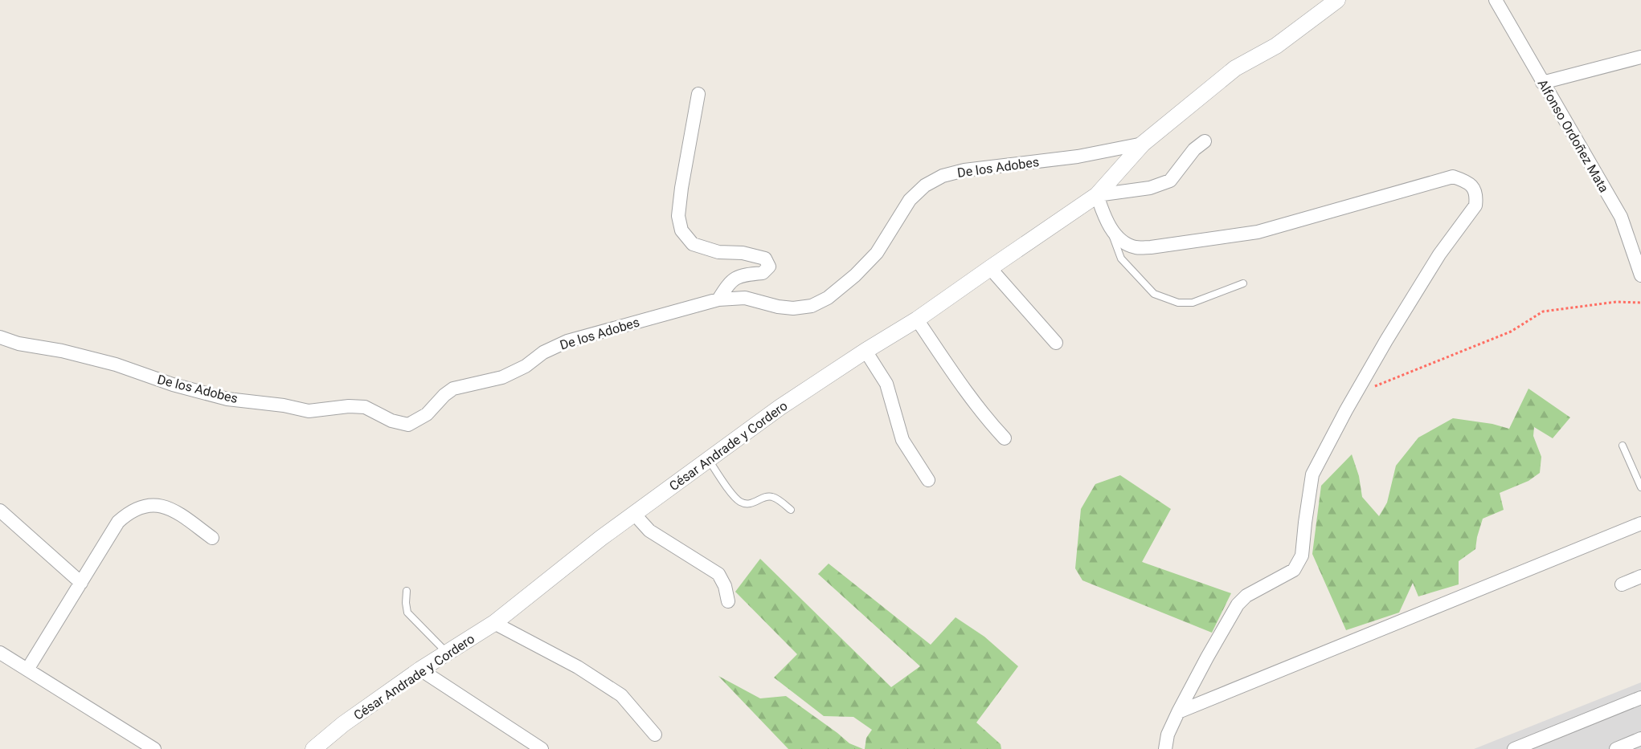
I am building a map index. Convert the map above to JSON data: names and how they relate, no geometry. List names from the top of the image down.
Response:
{
  "streets": {
    "street": ["Alfonso Ordoñez Mata", "De los Adobes", "César Andrade y Cordero"]
  },
  "crossings": [
    ["De los Adobes", "César Andrade y Cordero"]
  ]
}
